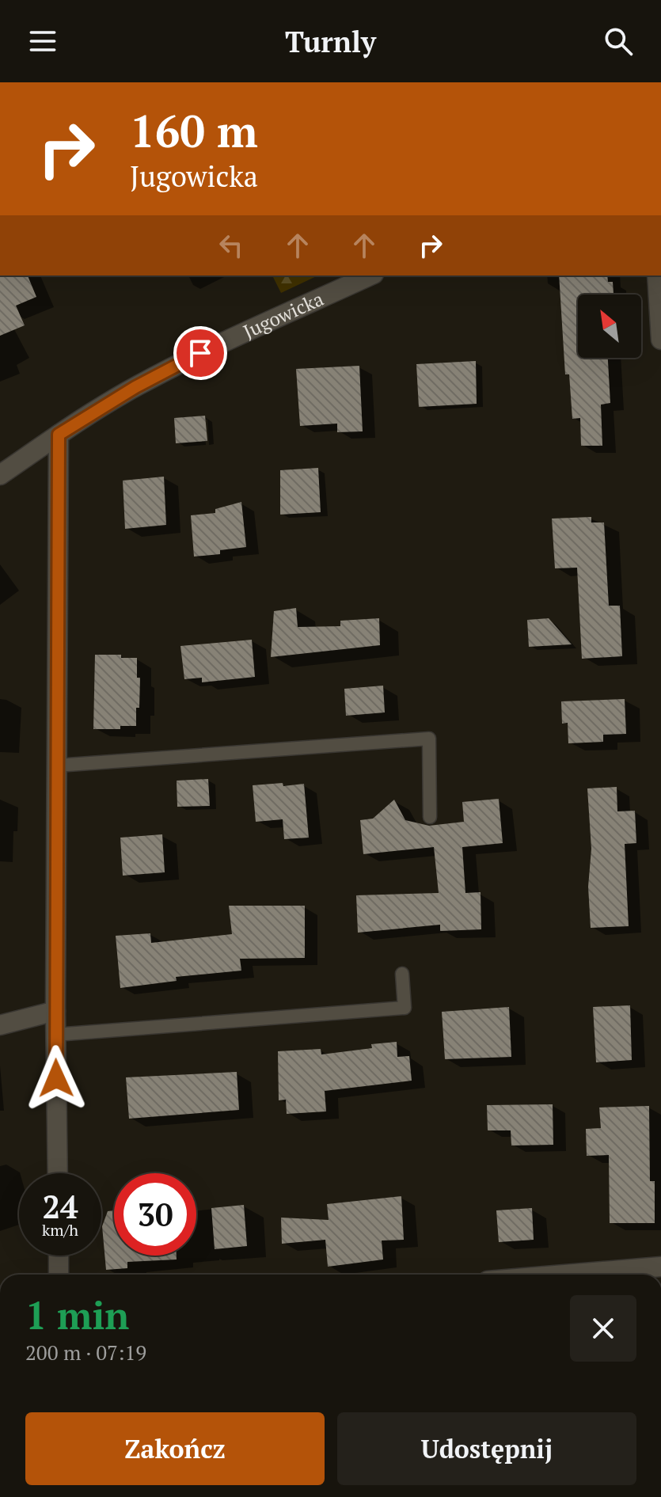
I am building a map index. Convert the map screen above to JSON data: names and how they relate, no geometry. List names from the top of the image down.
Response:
{
  "streets": {
    "street": ["Jugowicka"]
  },
  "north": "top left",
  "page": {
    "header": "Turnly",
    "turn": ["160 m", "Jugowicka"],
    "speed": "24 km/h",
    "limit": "30",
    "heading": ["1 min", "200 m · 07:19"],
    "buttons": ["Zakończ", "Udostępnij"]
  }
}
